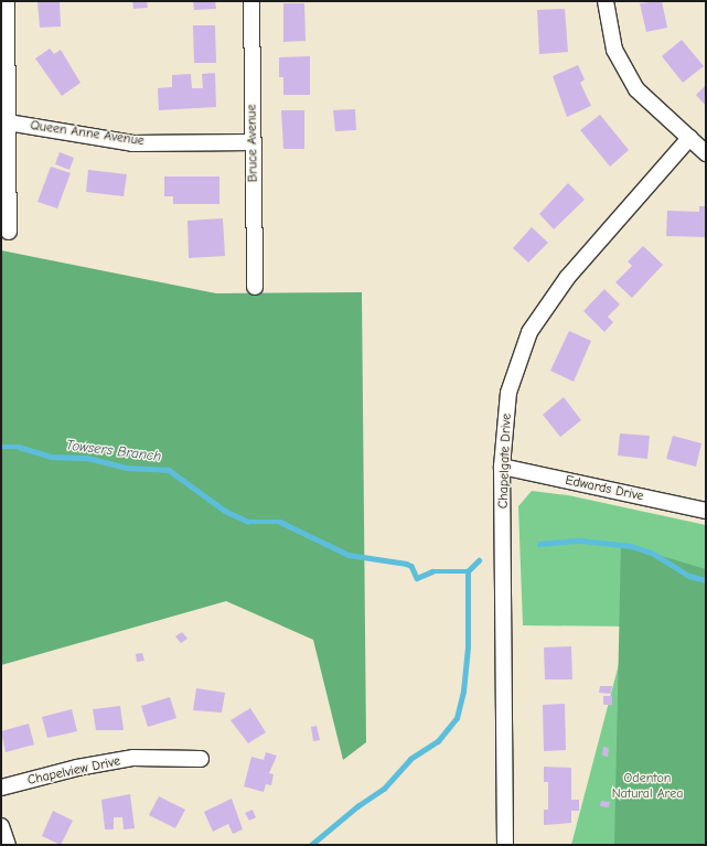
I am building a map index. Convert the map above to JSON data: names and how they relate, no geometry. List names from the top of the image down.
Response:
{
  "streets": {
    "street": [
      "Queen Anne Avenue",
      "Bruce Avenue",
      "Chapelgate Drive",
      "Edwards Drive",
      "Chapelview Drive"
    ]
  },
  "crossings": [
    ["Queen Anne Avenue", "Bruce Avenue"],
    ["Chapelgate Drive", "Edwards Drive"]
  ],
  "water": ["Towsers Branch"],
  "parks": ["Odenton Natural Area"]
}
